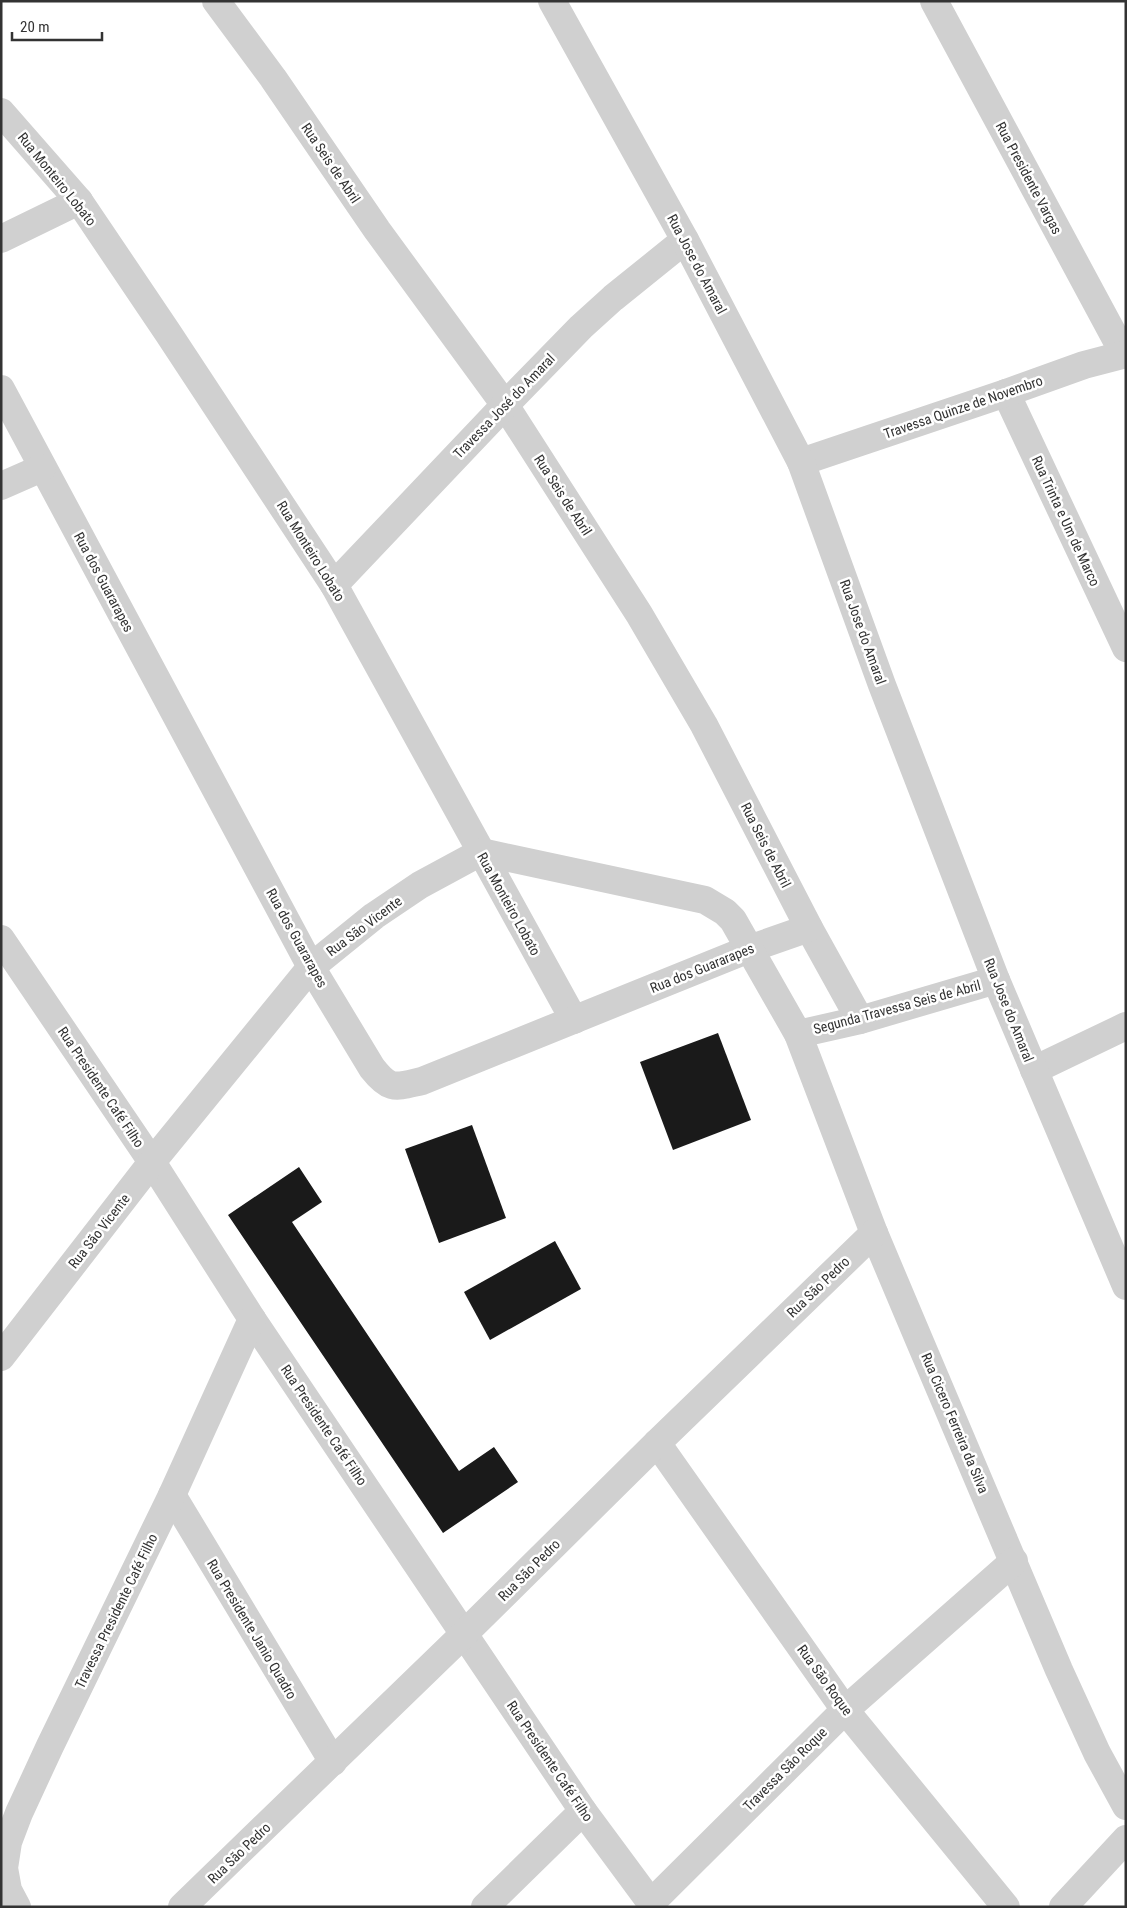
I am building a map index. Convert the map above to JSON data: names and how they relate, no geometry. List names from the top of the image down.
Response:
{
  "streets": {
    "street": [
      "Rua Seis de Abril",
      "Rua Presidente Vargas",
      "Rua Monteiro Lobato",
      "Rua Jose do Amaral",
      "Travessa José do Amaral",
      "Travessa Quinze de Novembro",
      "Rua Trinta e Um de Marco",
      "Rua dos Guararapes",
      "Rua São Vicente",
      "Segunda Travessa Seis de Abril",
      "Rua Presidente Café Filho",
      "Rua São Pedro",
      "Rua Cicero Ferreira da Silva",
      "Travessa Presidente Café Filho",
      "Rua Presidente Janio Quadro",
      "Rua São Roque",
      "Travessa São Roque"
    ]
  },
  "crossings": [
    ["Rua Seis de Abril", "Travessa José do Amaral"],
    ["Rua Seis de Abril", "Rua dos Guararapes"],
    ["Rua Seis de Abril", "Segunda Travessa Seis de Abril"],
    ["Rua Presidente Vargas", "Travessa Quinze de Novembro"],
    ["Rua Monteiro Lobato", "Travessa José do Amaral"],
    ["Rua Monteiro Lobato", "Rua dos Guararapes"],
    ["Rua Monteiro Lobato", "Rua São Vicente"],
    ["Rua Jose do Amaral", "Travessa José do Amaral"],
    ["Rua Jose do Amaral", "Travessa Quinze de Novembro"],
    ["Rua Jose do Amaral", "Segunda Travessa Seis de Abril"],
    ["Travessa Quinze de Novembro", "Rua Trinta e Um de Marco"],
    ["Rua dos Guararapes", "Rua São Vicente"],
    ["Rua São Vicente", "Rua Presidente Café Filho"],
    ["Segunda Travessa Seis de Abril", "Rua Cicero Ferreira da Silva"],
    ["Rua Presidente Café Filho", "Rua São Pedro"],
    ["Rua Presidente Café Filho", "Travessa Presidente Café Filho"],
    ["Rua Presidente Café Filho", "Travessa São Roque"],
    ["Rua São Pedro", "Rua Cicero Ferreira da Silva"],
    ["Rua São Pedro", "Rua Presidente Janio Quadro"],
    ["Rua São Pedro", "Rua São Roque"],
    ["Rua Cicero Ferreira da Silva", "Travessa São Roque"],
    ["Travessa Presidente Café Filho", "Rua Presidente Janio Quadro"],
    ["Rua São Roque", "Travessa São Roque"]
  ],
  "scale_bar": "20 m"
}
